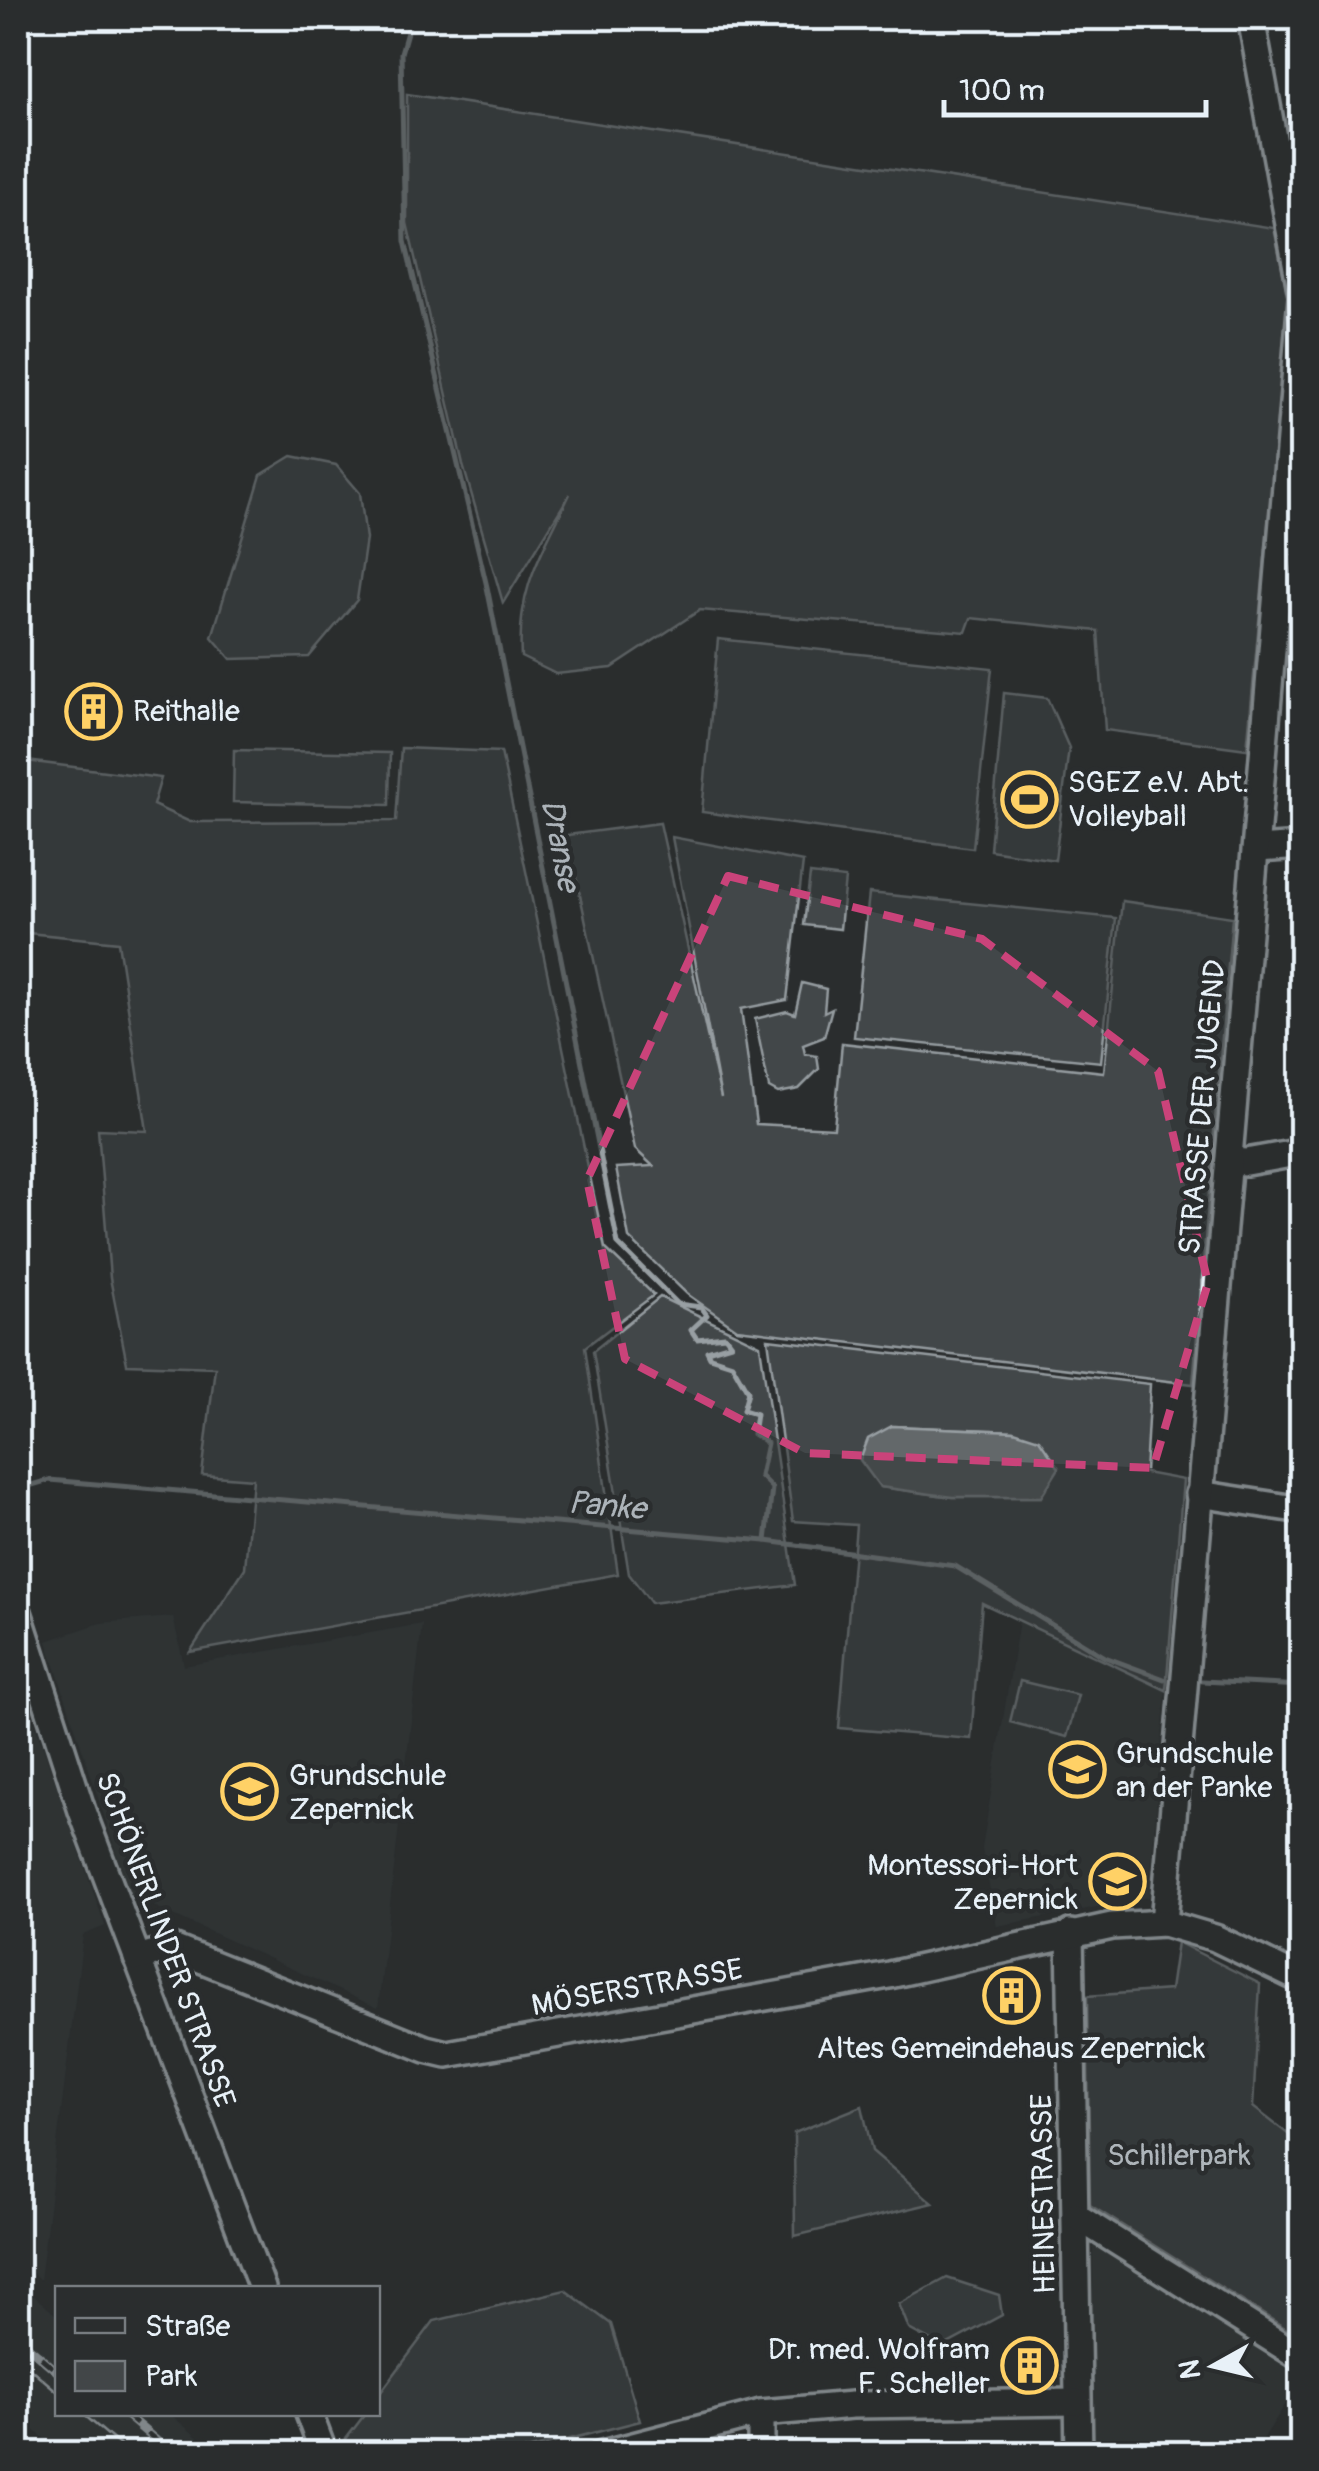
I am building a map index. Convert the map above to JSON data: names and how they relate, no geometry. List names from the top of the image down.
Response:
{
  "streets": {
    "street": [
      "STRASSE DER JUGEND",
      "SCHÖNERLINDER STRASSE",
      "MÖSERSTRASSE",
      "HEINESTRASSE"
    ]
  },
  "crossings": [
    ["STRASSE DER JUGEND", "MÖSERSTRASSE"],
    ["SCHÖNERLINDER STRASSE", "MÖSERSTRASSE"],
    ["MÖSERSTRASSE", "HEINESTRASSE"]
  ],
  "water": ["Dranse", "Panke"],
  "parks": ["Schillerpark"],
  "places": {
    "building": ["Reithalle", "Altes Gemeindehaus Zepernick", "Dr. med. Wolfram F. Scheller"],
    "sports": ["SGEZ e.V. Abt. Volleyball"],
    "school or university": ["Grundschule an der Panke", "Grundschule Zepernick", "Montessori-Hort Zepernick"]
  },
  "legend": ["Straße", "Park"],
  "scale_bar": "100 m",
  "north": "left"
}
